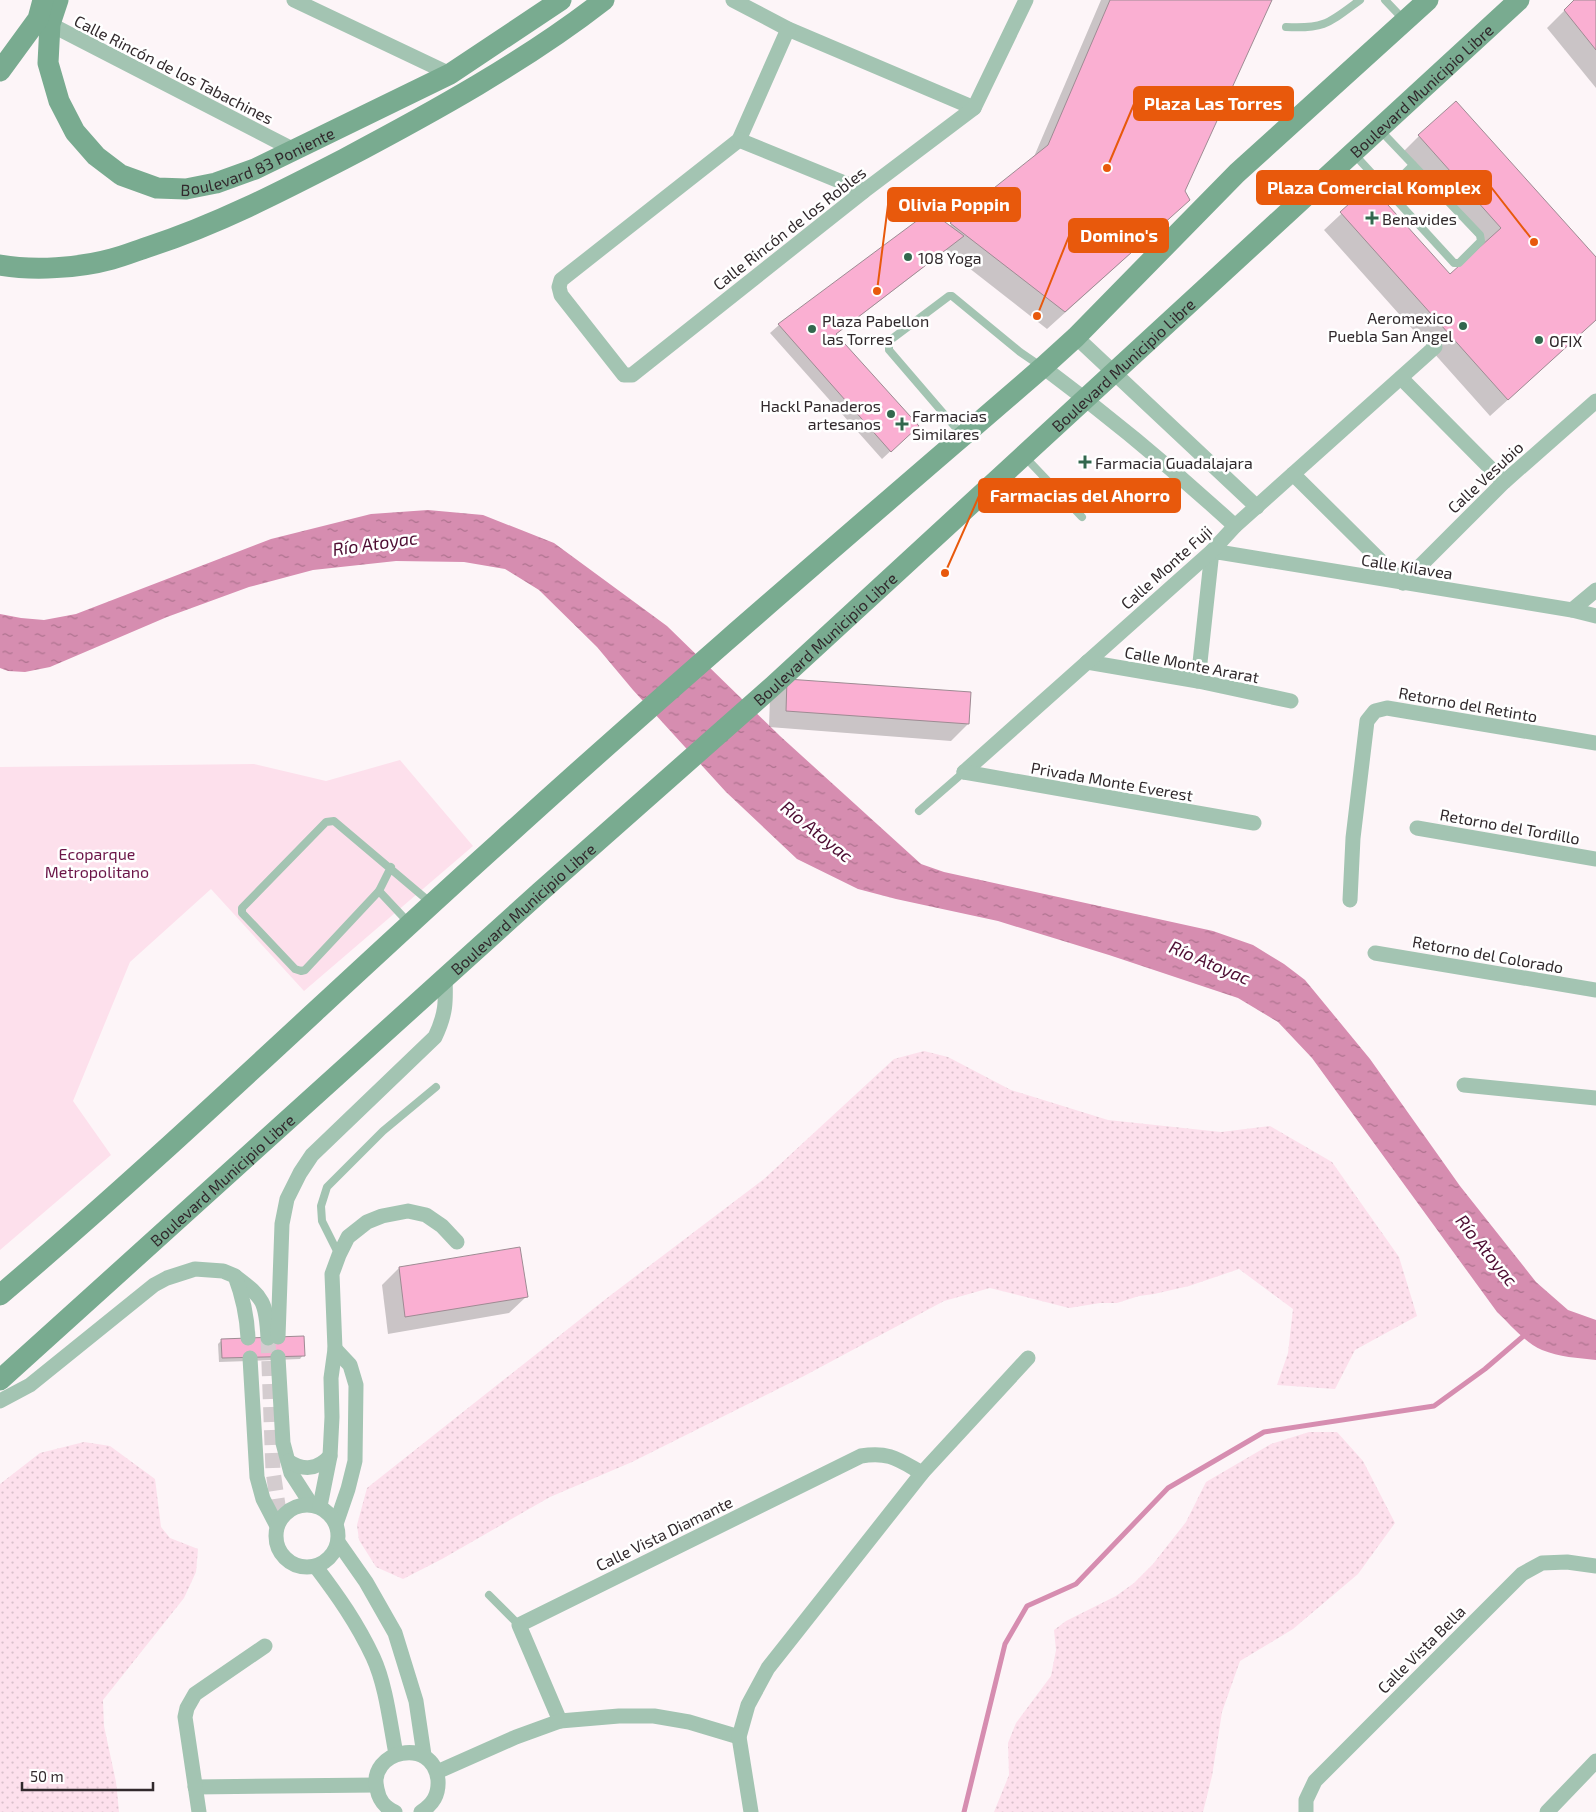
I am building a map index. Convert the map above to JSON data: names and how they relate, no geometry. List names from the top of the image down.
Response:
{
  "streets": {
    "main road": ["Boulevard Municipio Libre", "Boulevard 83 Poniente"],
    "street": [
      "Calle Rincón de los Tabachines",
      "Calle Rincón de los Robles",
      "Calle Vesubio",
      "Calle Kilavea",
      "Calle Monte Fuji",
      "Calle Monte Ararat",
      "Retorno del Retinto",
      "Privada Monte Everest",
      "Retorno del Tordillo",
      "Retorno del Colorado",
      "Calle Vista Diamante",
      "Calle Vista Bella"
    ]
  },
  "crossings": [
    ["Calle Rincón de los Tabachines", "Boulevard 83 Poniente"],
    ["Calle Vesubio", "Calle Kilavea"],
    ["Calle Kilavea", "Calle Monte Fuji"],
    ["Calle Monte Fuji", "Calle Monte Ararat"],
    ["Calle Monte Fuji", "Privada Monte Everest"]
  ],
  "water": ["Río Atoyac"],
  "parks": ["Ecoparque Metropolitano"],
  "places": {
    "other": [
      "Plaza Las Torres",
      "Plaza Comercial Komplex",
      "108 Yoga",
      "Olivia Poppin",
      "Domino's",
      "Aeromexico Puebla San Angel",
      "Plaza Pabellon las Torres",
      "OFIX",
      "Hackl Panaderos artesanos",
      "Farmacias del Ahorro"
    ],
    "health": ["Benavides", "Farmacias Similares", "Farmacia Guadalajara"]
  },
  "scale_bar": "50 m"
}
